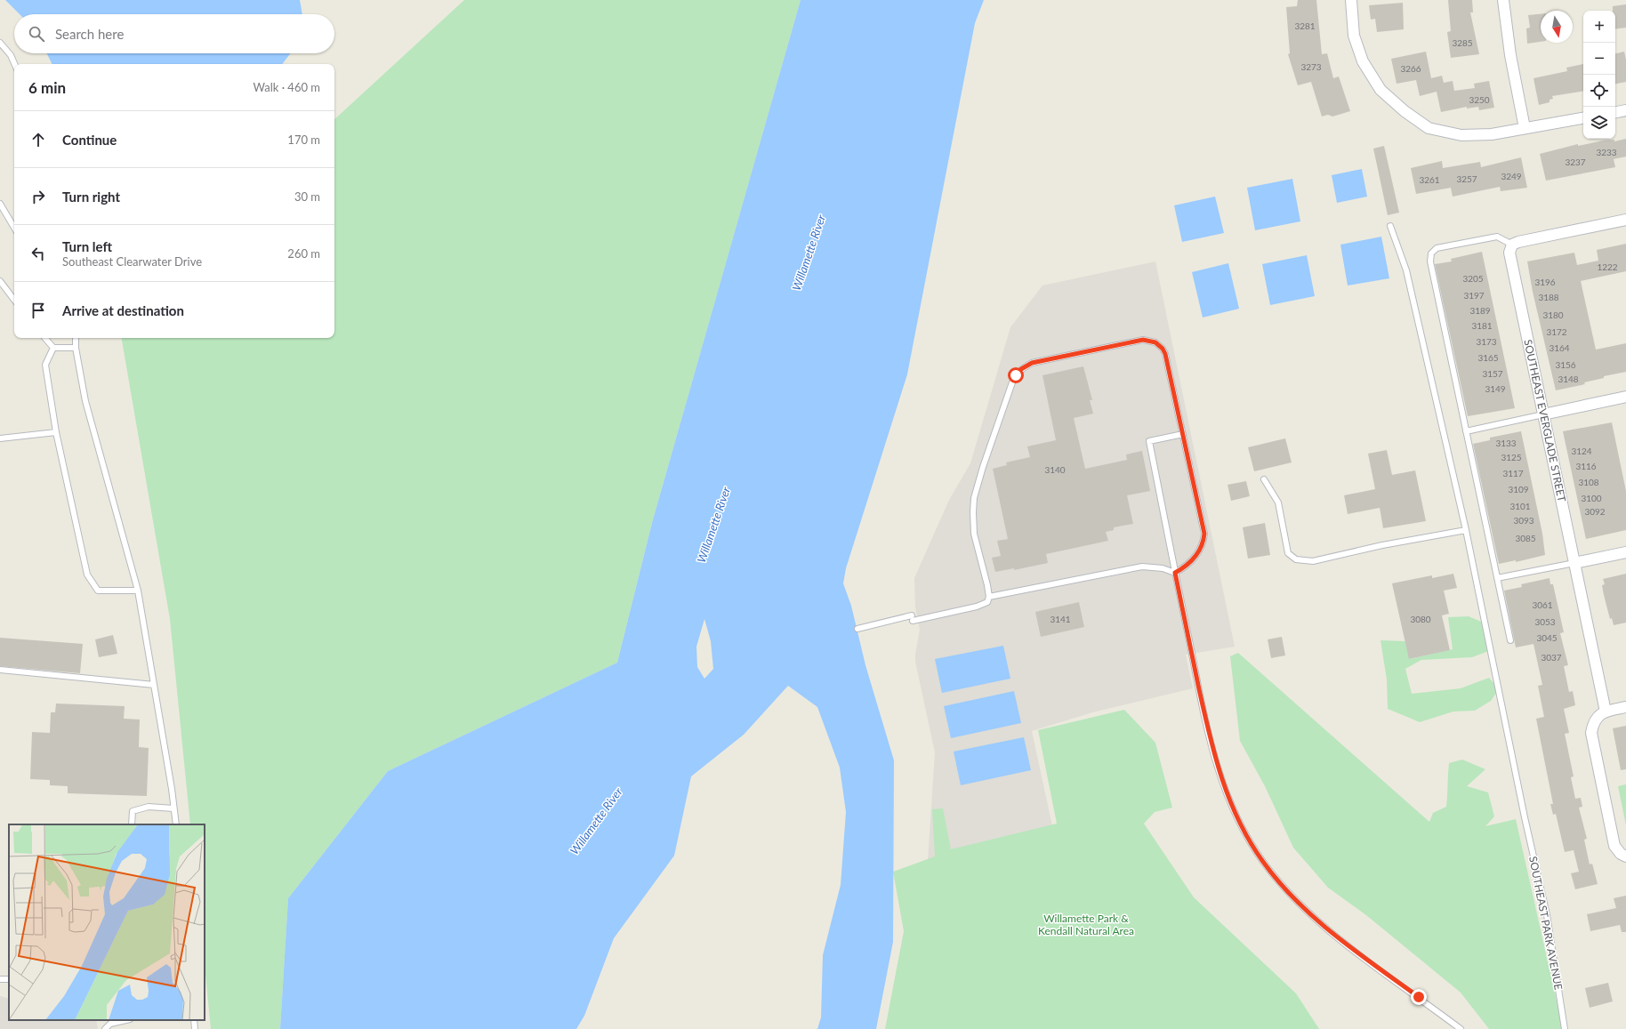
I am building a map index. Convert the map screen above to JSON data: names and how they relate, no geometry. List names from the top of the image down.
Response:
{
  "streets": {
    "street": ["SOUTHEAST EVERGLADE STREET"],
    "lane": ["SOUTHEAST PARK AVENUE"]
  },
  "water": ["Willamette River"],
  "parks": ["Willamette Park & Kendall Natural Area"],
  "house_numbers": [
    "3281",
    "3285",
    "3273",
    "3266",
    "3250",
    "3233",
    "3237",
    "3249",
    "3257",
    "3261",
    "1222",
    "3205",
    "3196",
    "3197",
    "3188",
    "3189",
    "3180",
    "3181",
    "3172",
    "3173",
    "3164",
    "3165",
    "3156",
    "3157",
    "3148",
    "3149",
    "3133",
    "3124",
    "3125",
    "3116",
    "3140",
    "3117",
    "3108",
    "3109",
    "3100",
    "3101",
    "3092",
    "3093",
    "3085",
    "3061",
    "3141",
    "3080",
    "3053",
    "3045",
    "3037"
  ],
  "north": "bottom",
  "page": {
    "map_buttons": ["+", "−"],
    "search": "Search here",
    "heading": ["6 min", "Walk · 460 m"],
    "list": [
      ["Continue", "170 m"],
      ["Turn right", "30 m"],
      ["Turn left", "Southeast Clearwater Drive", "260 m"],
      "Arrive at destination"
    ]
  }
}
